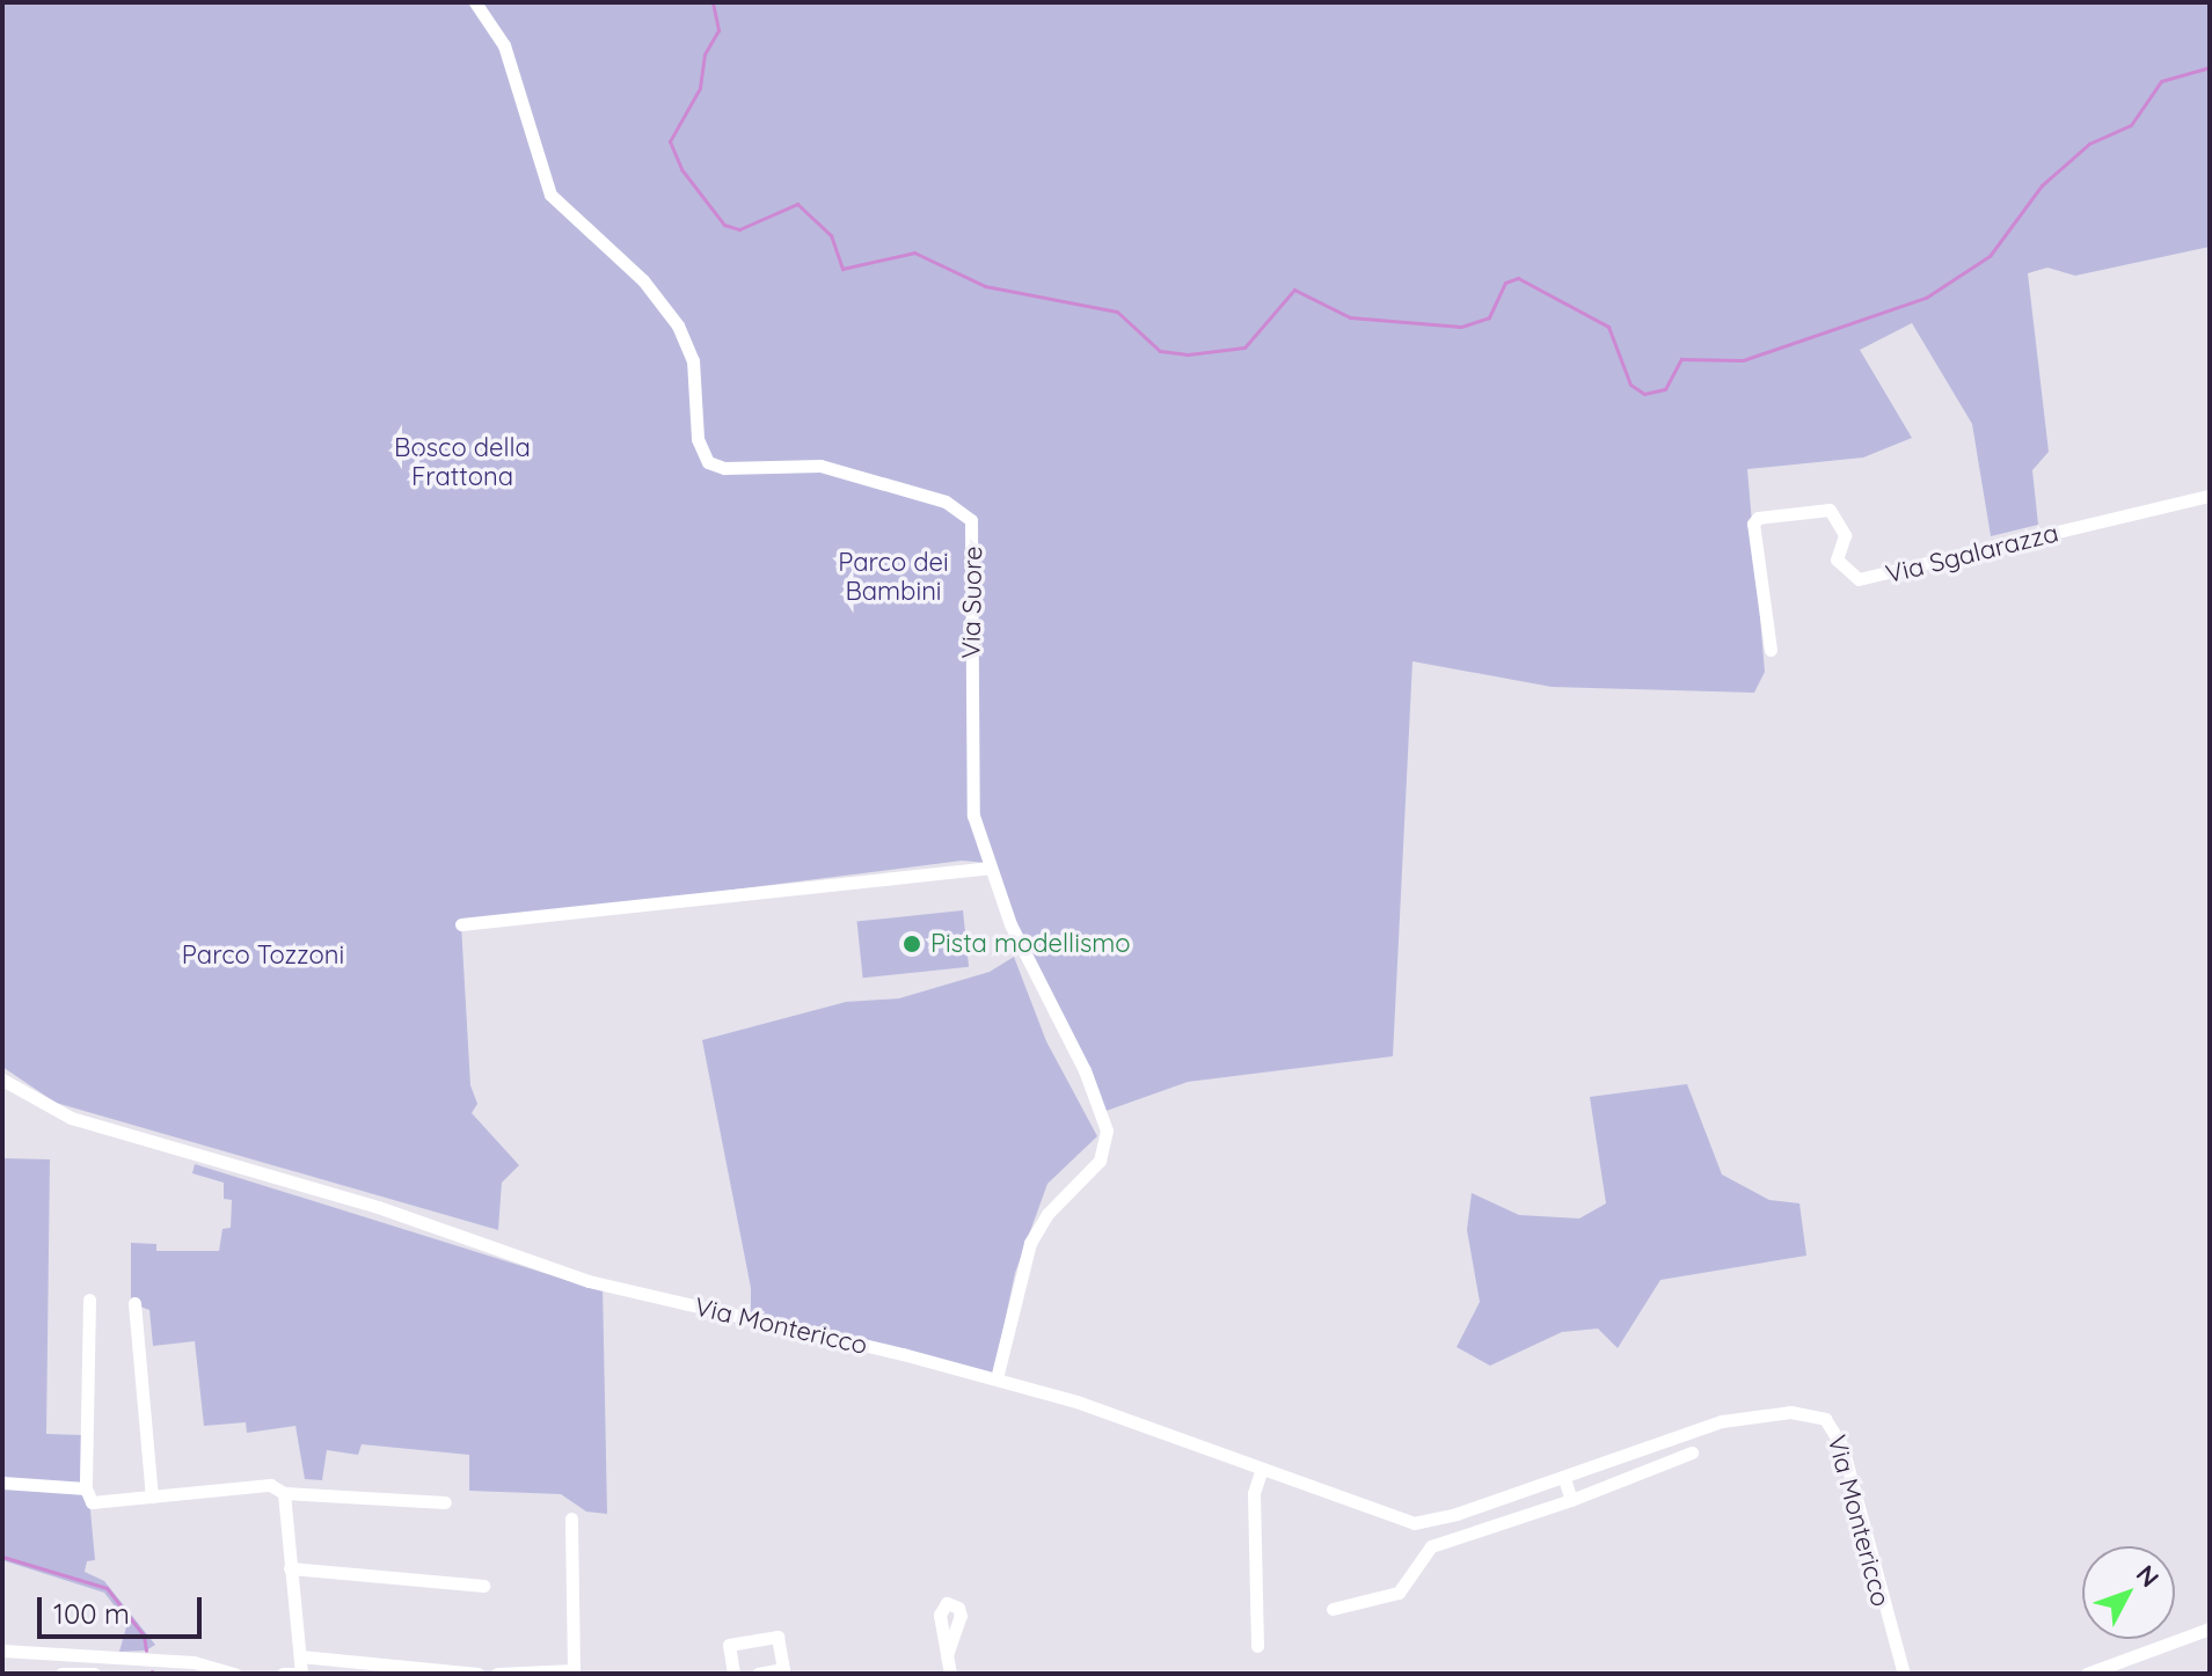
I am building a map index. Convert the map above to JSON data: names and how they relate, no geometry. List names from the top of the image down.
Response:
{
  "streets": {
    "street": ["Via Sgalarazza", "Via Suore", "Via Montericco"]
  },
  "crossings": [
    ["Via Suore", "Via Montericco"]
  ],
  "parks": ["Bosco della Frattona", "Parco dei Bambini", "Parco Tozzoni"],
  "places": ["Pista modellismo"],
  "scale_bar": "100 m",
  "north": "top right"
}
